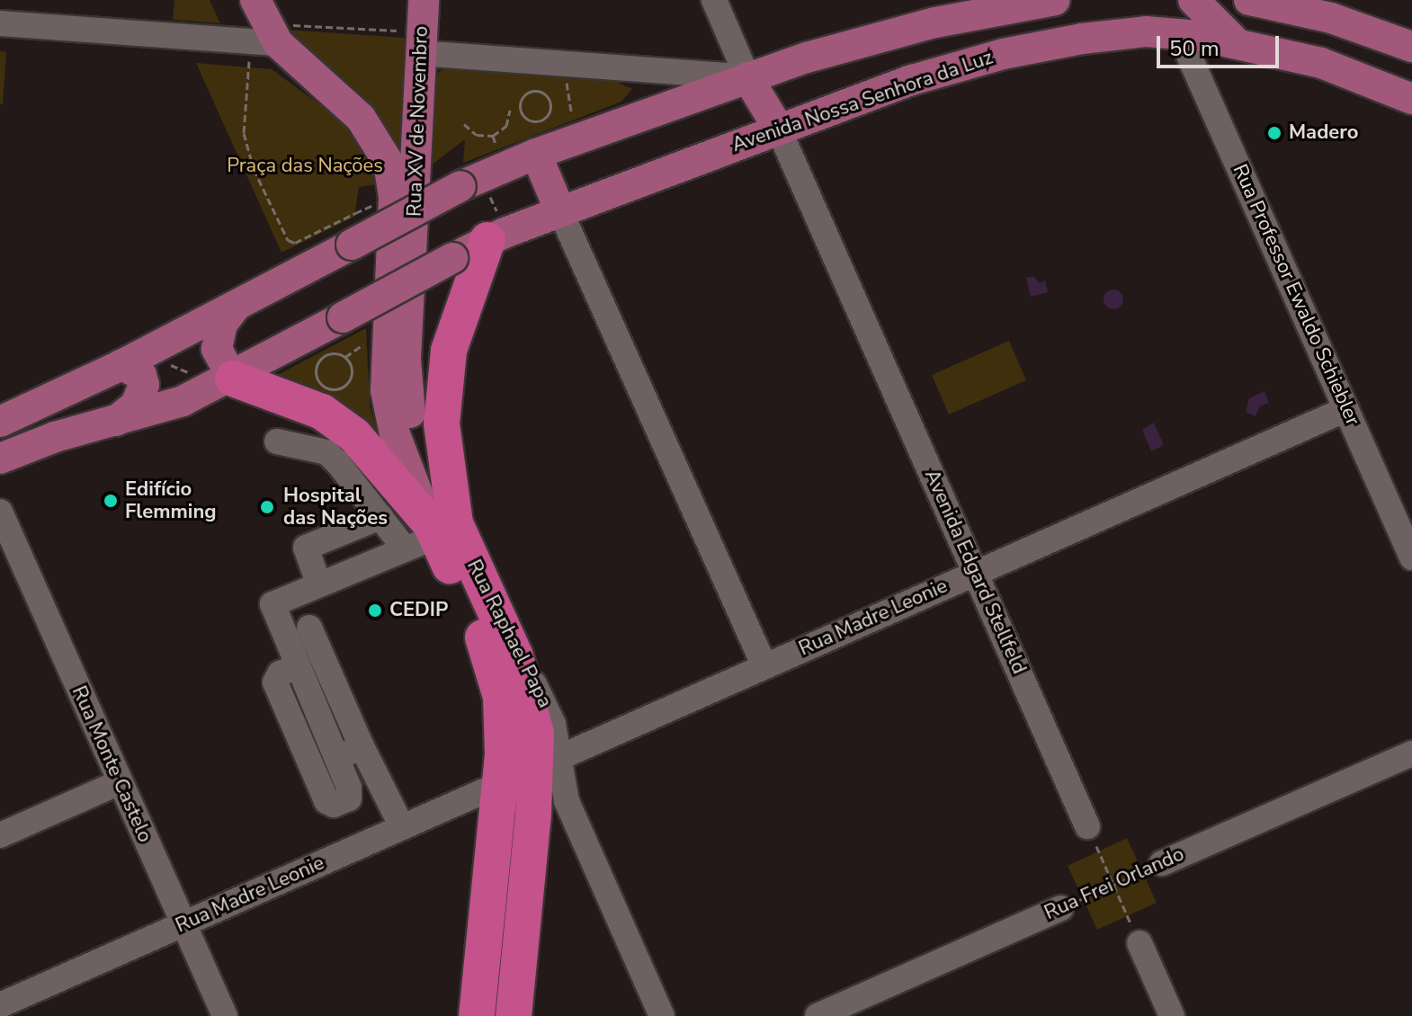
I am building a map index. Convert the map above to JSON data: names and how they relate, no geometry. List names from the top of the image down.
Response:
{
  "streets": {
    "highway": ["Rua Raphael Papa"],
    "main road": ["Avenida Nossa Senhora da Luz", "Rua XV de Novembro"],
    "street": [
      "Rua Professor Ewaldo Schiebler",
      "Avenida Edgard Stellfeld",
      "Rua Madre Leonie",
      "Rua Monte Castelo",
      "Rua Frei Orlando"
    ]
  },
  "crossings": [
    ["Avenida Nossa Senhora da Luz", "Rua Professor Ewaldo Schiebler"],
    ["Avenida Nossa Senhora da Luz", "Avenida Edgard Stellfeld"],
    ["Rua XV de Novembro", "Rua Raphael Papa"],
    ["Rua Professor Ewaldo Schiebler", "Rua Madre Leonie"],
    ["Avenida Edgard Stellfeld", "Rua Madre Leonie"],
    ["Rua Madre Leonie", "Rua Raphael Papa"],
    ["Rua Madre Leonie", "Rua Monte Castelo"]
  ],
  "parks": ["Praça das Nações"],
  "places": [
    "Madero",
    "Edifício Flemming",
    "Hospital das Nações",
    "CEDIP"
  ],
  "scale_bar": "50 m"
}
